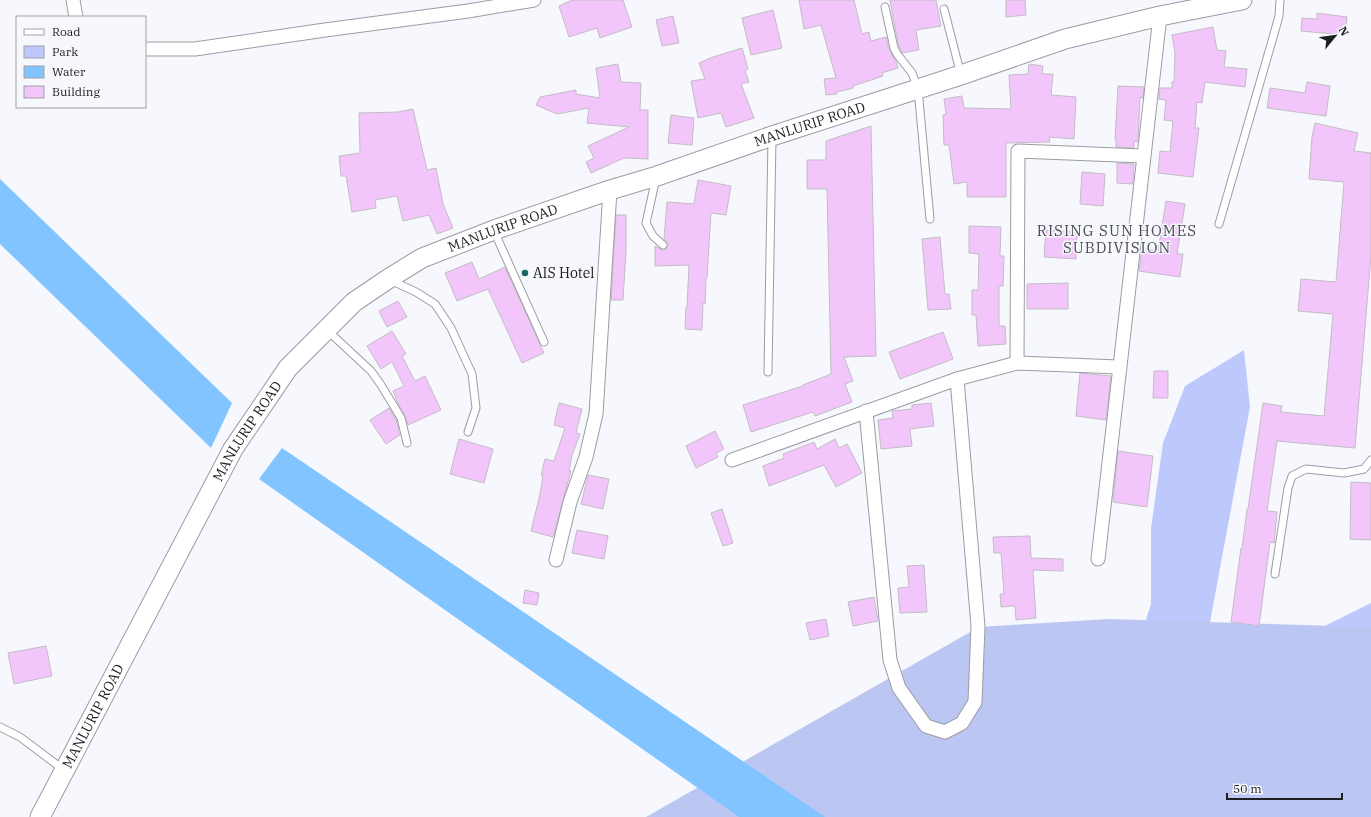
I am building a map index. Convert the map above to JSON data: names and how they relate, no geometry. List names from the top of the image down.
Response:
{
  "streets": {
    "main road": ["MANLURIP ROAD"]
  },
  "districts": ["RISING SUN HOMES SUBDIVISION"],
  "places": ["AIS Hotel"],
  "legend": [
    "Road",
    "Park",
    "Water",
    "Building"
  ],
  "scale_bar": "50 m",
  "north": "top right"
}
